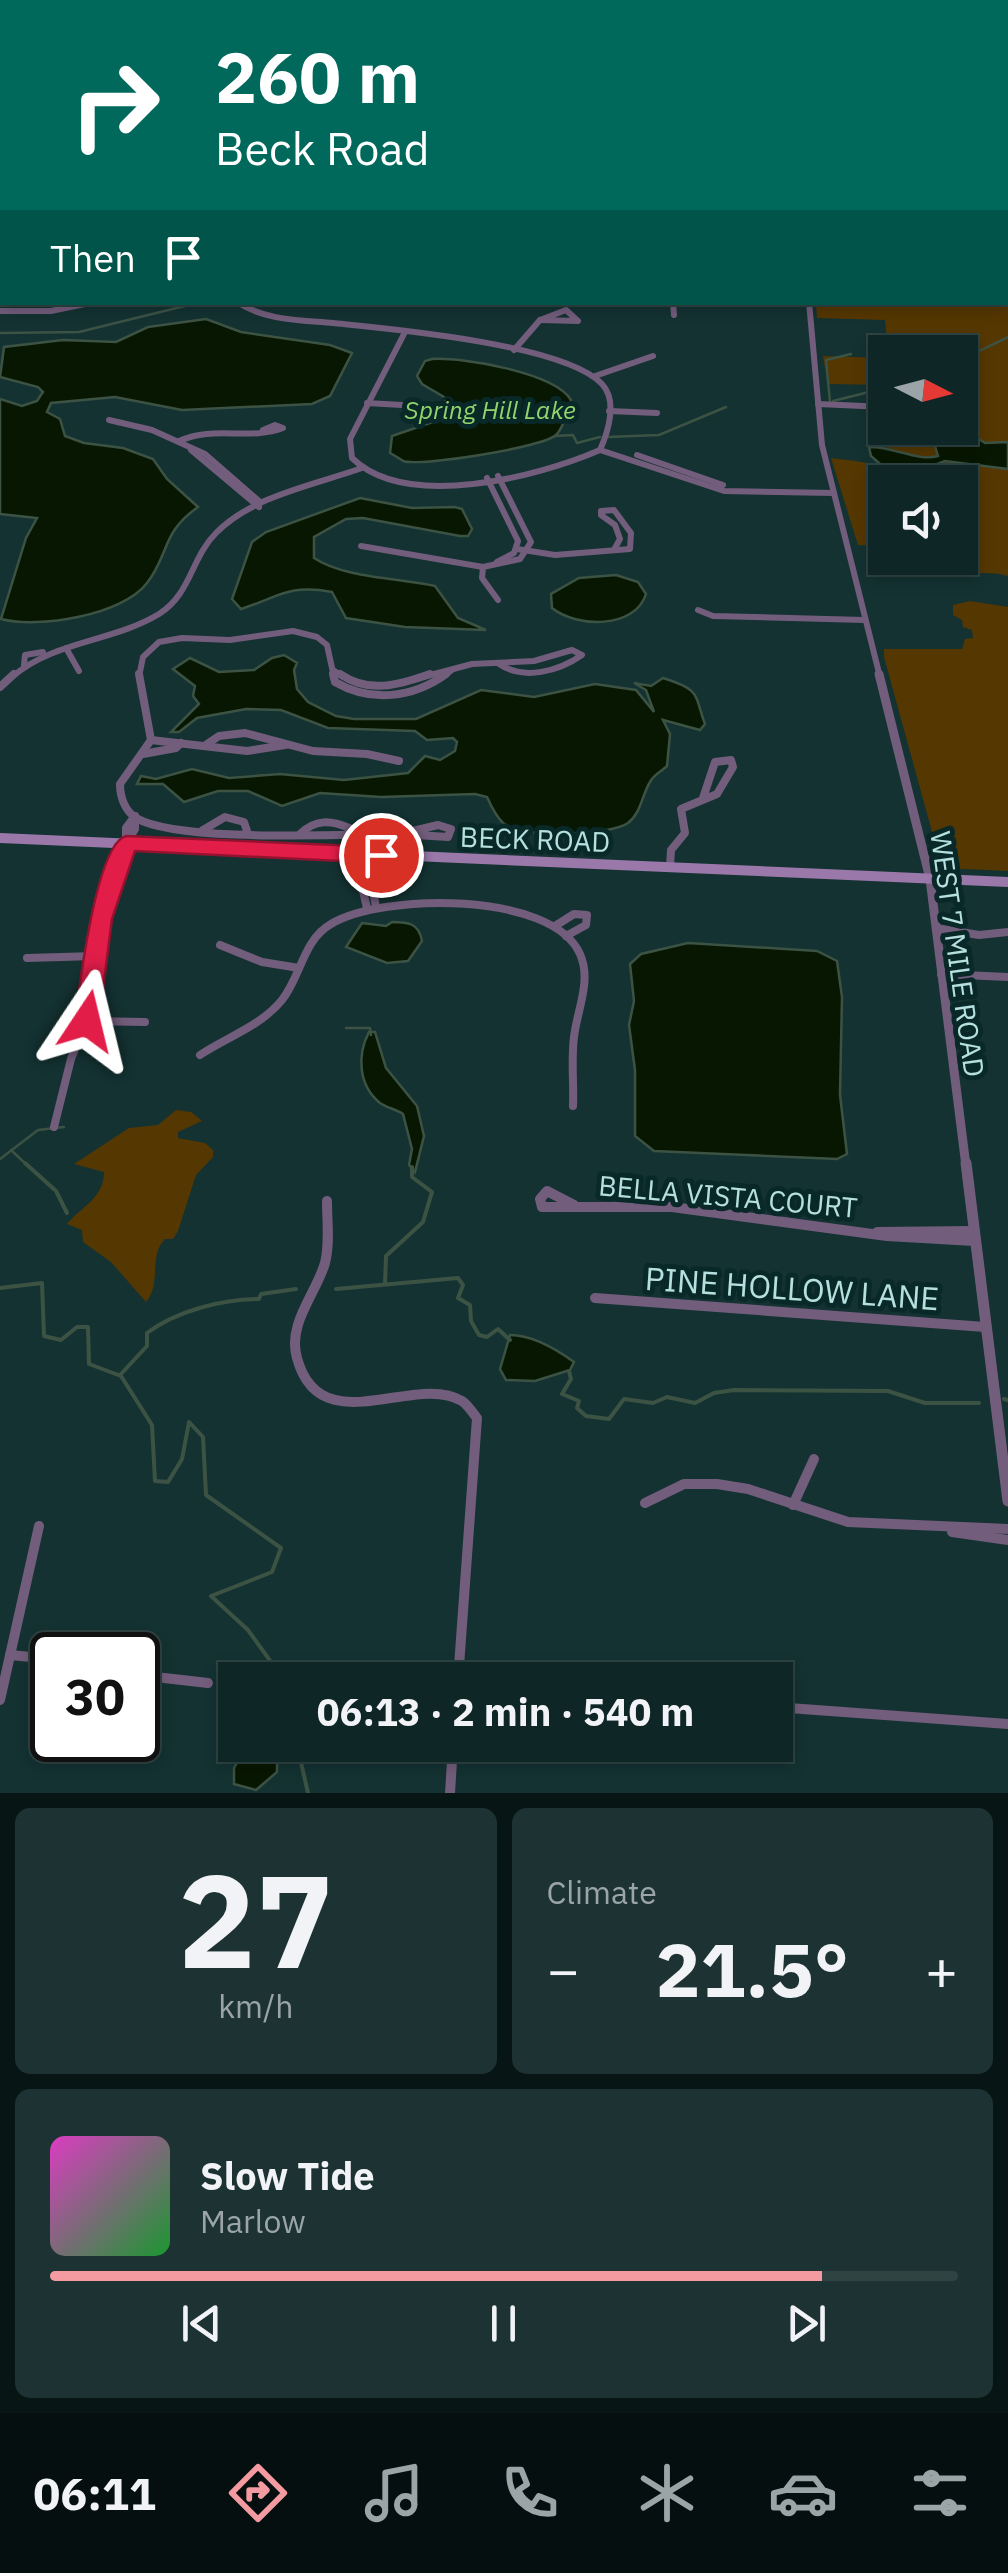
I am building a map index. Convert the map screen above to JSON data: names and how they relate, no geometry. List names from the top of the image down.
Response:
{
  "streets": {
    "main road": ["BECK ROAD"],
    "street": ["WEST 7 MILE ROAD", "BELLA VISTA COURT", "PINE HOLLOW LANE"]
  },
  "crossings": [
    ["BECK ROAD", "WEST 7 MILE ROAD"],
    ["WEST 7 MILE ROAD", "BELLA VISTA COURT"],
    ["WEST 7 MILE ROAD", "PINE HOLLOW LANE"]
  ],
  "water": ["Spring Hill Lake"],
  "north": "right",
  "page": {
    "turn": ["260 m", "Beck Road"],
    "then": "Then",
    "limit": "30",
    "trip": "06:13 · 2 min · 540 m",
    "tile": [
      ["27", "km/h"],
      "Climate"
    ],
    "heat": ["−", "21.5°", "+"],
    "song": ["Slow Tide", "Marlow"],
    "tabs": "06:11"
  }
}
